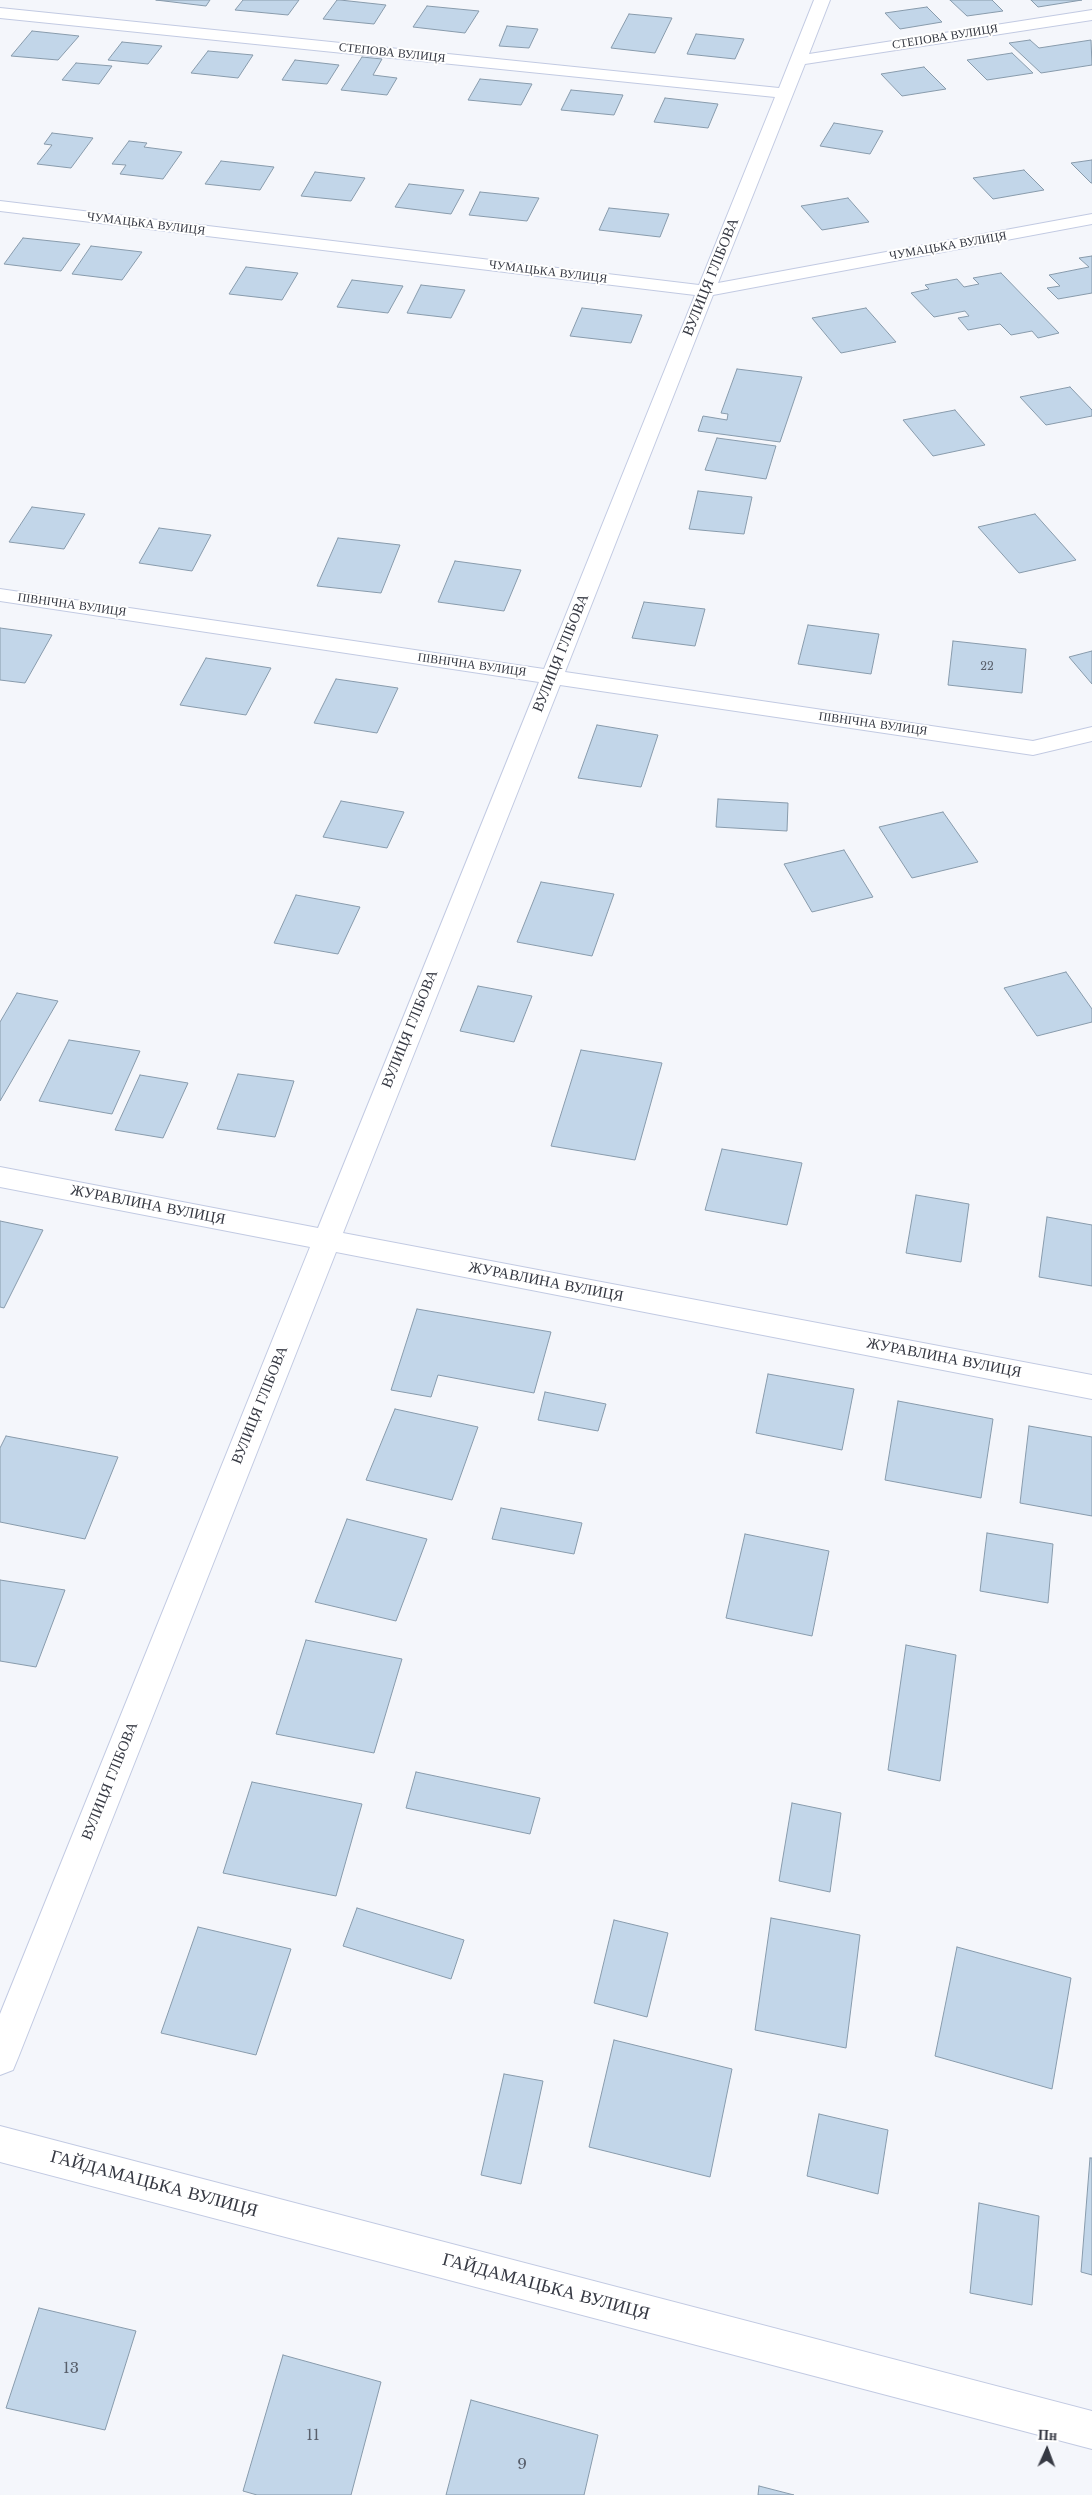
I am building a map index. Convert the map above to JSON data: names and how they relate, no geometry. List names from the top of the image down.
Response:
{
  "streets": {
    "street": [
      "СТЕПОВА ВУЛИЦЯ",
      "ЧУМАЦЬКА ВУЛИЦЯ",
      "ВУЛИЦЯ ГЛІБОВА",
      "ПІВНІЧНА ВУЛИЦЯ",
      "ЖУРАВЛИНА ВУЛИЦЯ",
      "ГАЙДАМАЦЬКА ВУЛИЦЯ"
    ]
  },
  "crossings": [
    ["СТЕПОВА ВУЛИЦЯ", "ВУЛИЦЯ ГЛІБОВА"],
    ["ЧУМАЦЬКА ВУЛИЦЯ", "ВУЛИЦЯ ГЛІБОВА"],
    ["ВУЛИЦЯ ГЛІБОВА", "ПІВНІЧНА ВУЛИЦЯ"],
    ["ВУЛИЦЯ ГЛІБОВА", "ЖУРАВЛИНА ВУЛИЦЯ"]
  ],
  "house_numbers": [
    "22",
    "13",
    "11",
    "9"
  ],
  "north": "top"
}
